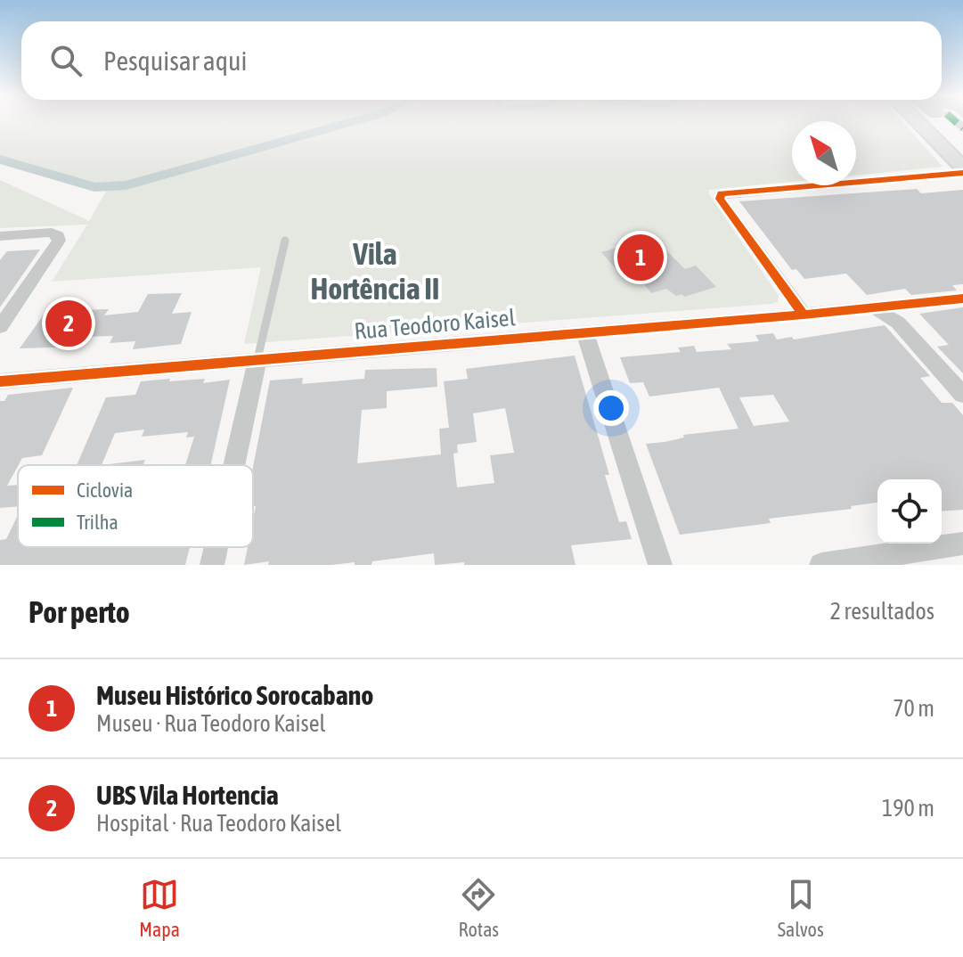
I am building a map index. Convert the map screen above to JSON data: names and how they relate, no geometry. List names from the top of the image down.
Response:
{
  "streets": {
    "street": ["Rua Teodoro Kaisel"]
  },
  "districts": ["Vila Hortência II"],
  "legend": ["Ciclovia", "Trilha"],
  "north": "top left",
  "page": {
    "search": "Pesquisar aqui",
    "pins": ["1", "2"],
    "heading": ["Por perto", "2 resultados"],
    "list": [
      {
        "mark": "1",
        "name": "Museu Histórico Sorocabano",
        "note": "Museu · Rua Teodoro Kaisel",
        "value": "70 m"
      },
      {
        "mark": "2",
        "name": "UBS Vila Hortencia",
        "note": "Hospital · Rua Teodoro Kaisel",
        "value": "190 m"
      }
    ],
    "nav": ["Mapa", "Rotas", "Salvos"]
  }
}
